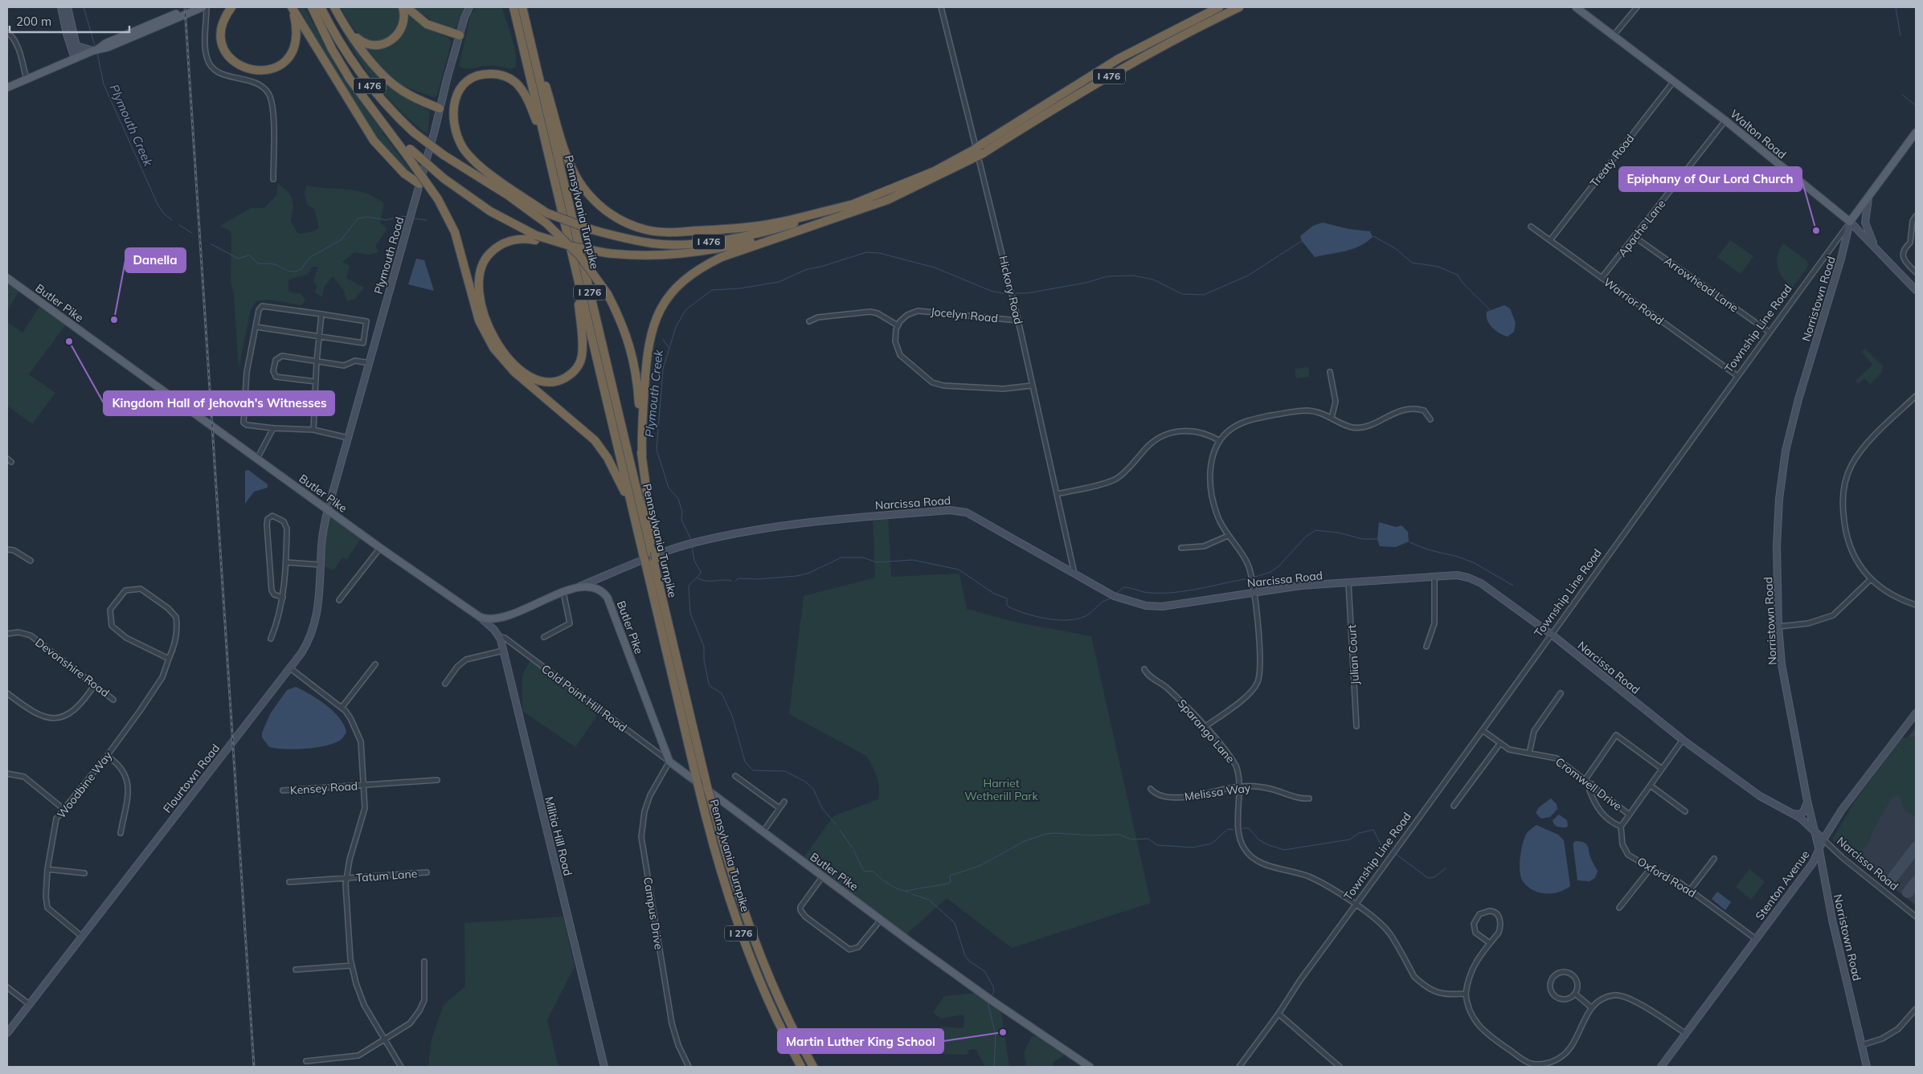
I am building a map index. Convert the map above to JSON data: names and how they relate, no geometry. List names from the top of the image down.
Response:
{
  "streets": {
    "highway": ["I 476", "Pennsylvania Turnpike", "I 276"],
    "main road": [
      "Walton Road",
      "Plymouth Road",
      "Norristown Road",
      "Butler Pike",
      "Township Line Road",
      "Narcissa Road",
      "Flourtown Road",
      "Militia Hill Road",
      "Stenton Avenue"
    ],
    "street": [
      "Treaty Road",
      "Apache Lane",
      "Arrowhead Lane",
      "Hickory Road",
      "Warrior Road",
      "Jocelyn Road",
      "Julian Court",
      "Devonshire Road",
      "Cold Point Hill Road",
      "Sparango Lane",
      "Cromwell Drive",
      "Woodbine Way",
      "Kensey Road",
      "Melissa Way",
      "Tatum Lane",
      "Oxford Road",
      "Campus Drive"
    ]
  },
  "crossings": [
    ["Walton Road", "Treaty Road"],
    ["Walton Road", "Apache Lane"],
    ["Walton Road", "Norristown Road"],
    ["Walton Road", "Township Line Road"],
    ["Treaty Road", "Warrior Road"],
    ["Apache Lane", "Arrowhead Lane"],
    ["Apache Lane", "Warrior Road"],
    ["Plymouth Road", "Butler Pike"],
    ["Plymouth Road", "Flourtown Road"],
    ["Arrowhead Lane", "Township Line Road"],
    ["Hickory Road", "Jocelyn Road"],
    ["Hickory Road", "Narcissa Road"],
    ["Norristown Road", "Township Line Road"],
    ["Norristown Road", "Narcissa Road"],
    ["Norristown Road", "Stenton Avenue"],
    ["Warrior Road", "Township Line Road"],
    ["Butler Pike", "Narcissa Road"],
    ["Butler Pike", "Cold Point Hill Road"],
    ["Butler Pike", "Flourtown Road"],
    ["Butler Pike", "Militia Hill Road"],
    ["Butler Pike", "Campus Drive"],
    ["Township Line Road", "Narcissa Road"],
    ["Township Line Road", "Sparango Lane"],
    ["Township Line Road", "Cromwell Drive"],
    ["Narcissa Road", "Julian Court"],
    ["Narcissa Road", "Stenton Avenue"],
    ["Cold Point Hill Road", "Militia Hill Road"],
    ["Cold Point Hill Road", "Campus Drive"],
    ["Sparango Lane", "Melissa Way"],
    ["Flourtown Road", "Woodbine Way"],
    ["Oxford Road", "Stenton Avenue"]
  ],
  "water": ["Plymouth Creek"],
  "parks": ["Harriet Wetherill Park"],
  "places": [
    "Epiphany of Our Lord Church",
    "Danella",
    "Kingdom Hall of Jehovah's Witnesses",
    "Martin Luther King School"
  ],
  "scale_bar": "200 m"
}
